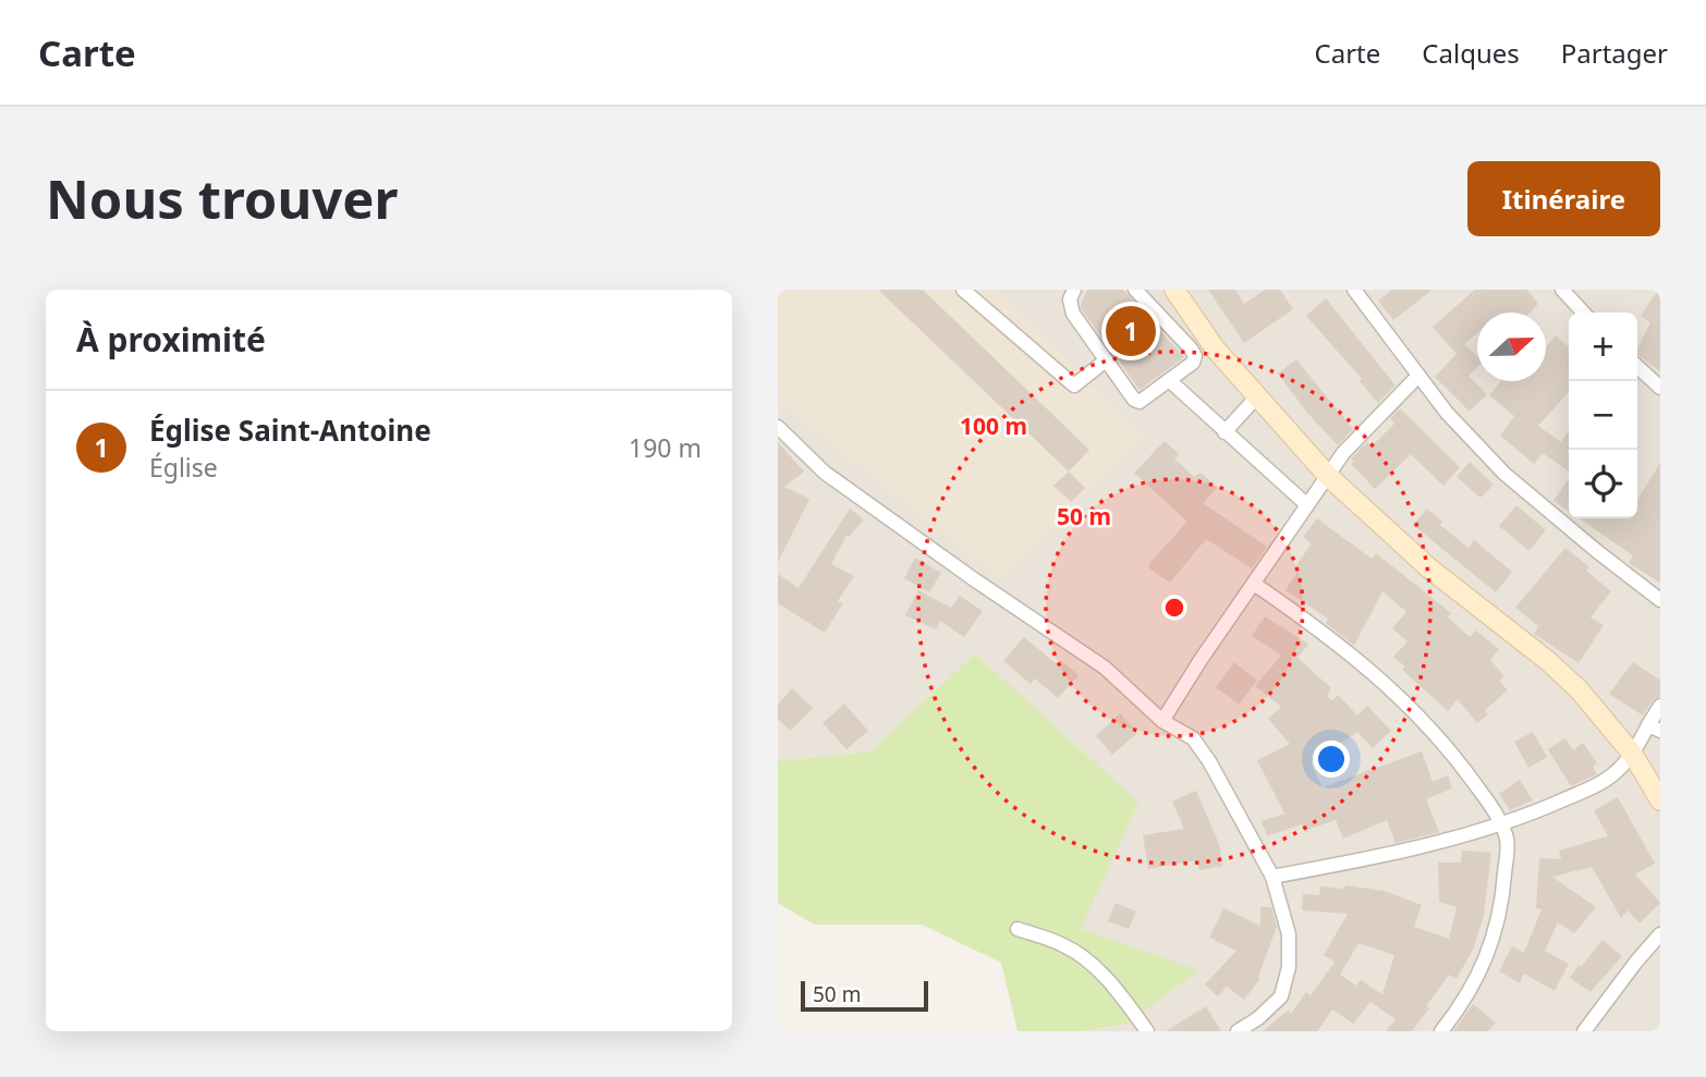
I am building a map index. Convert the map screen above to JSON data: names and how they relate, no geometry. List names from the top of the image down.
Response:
{
  "scale_bar": "50 m",
  "north": "right",
  "page": {
    "header": "Carte",
    "nav": ["Carte", "Calques", "Partager"],
    "buttons": "Itinéraire",
    "title": "Nous trouver",
    "heading": "À proximité",
    "pins": "1",
    "map_buttons": ["+", "−"],
    "list": [
      {
        "mark": "1",
        "name": "Église Saint-Antoine",
        "note": "Église",
        "value": "190 m"
      }
    ],
    "scale": "50 m"
  },
  "rings": ["100 m", "50 m"]
}
